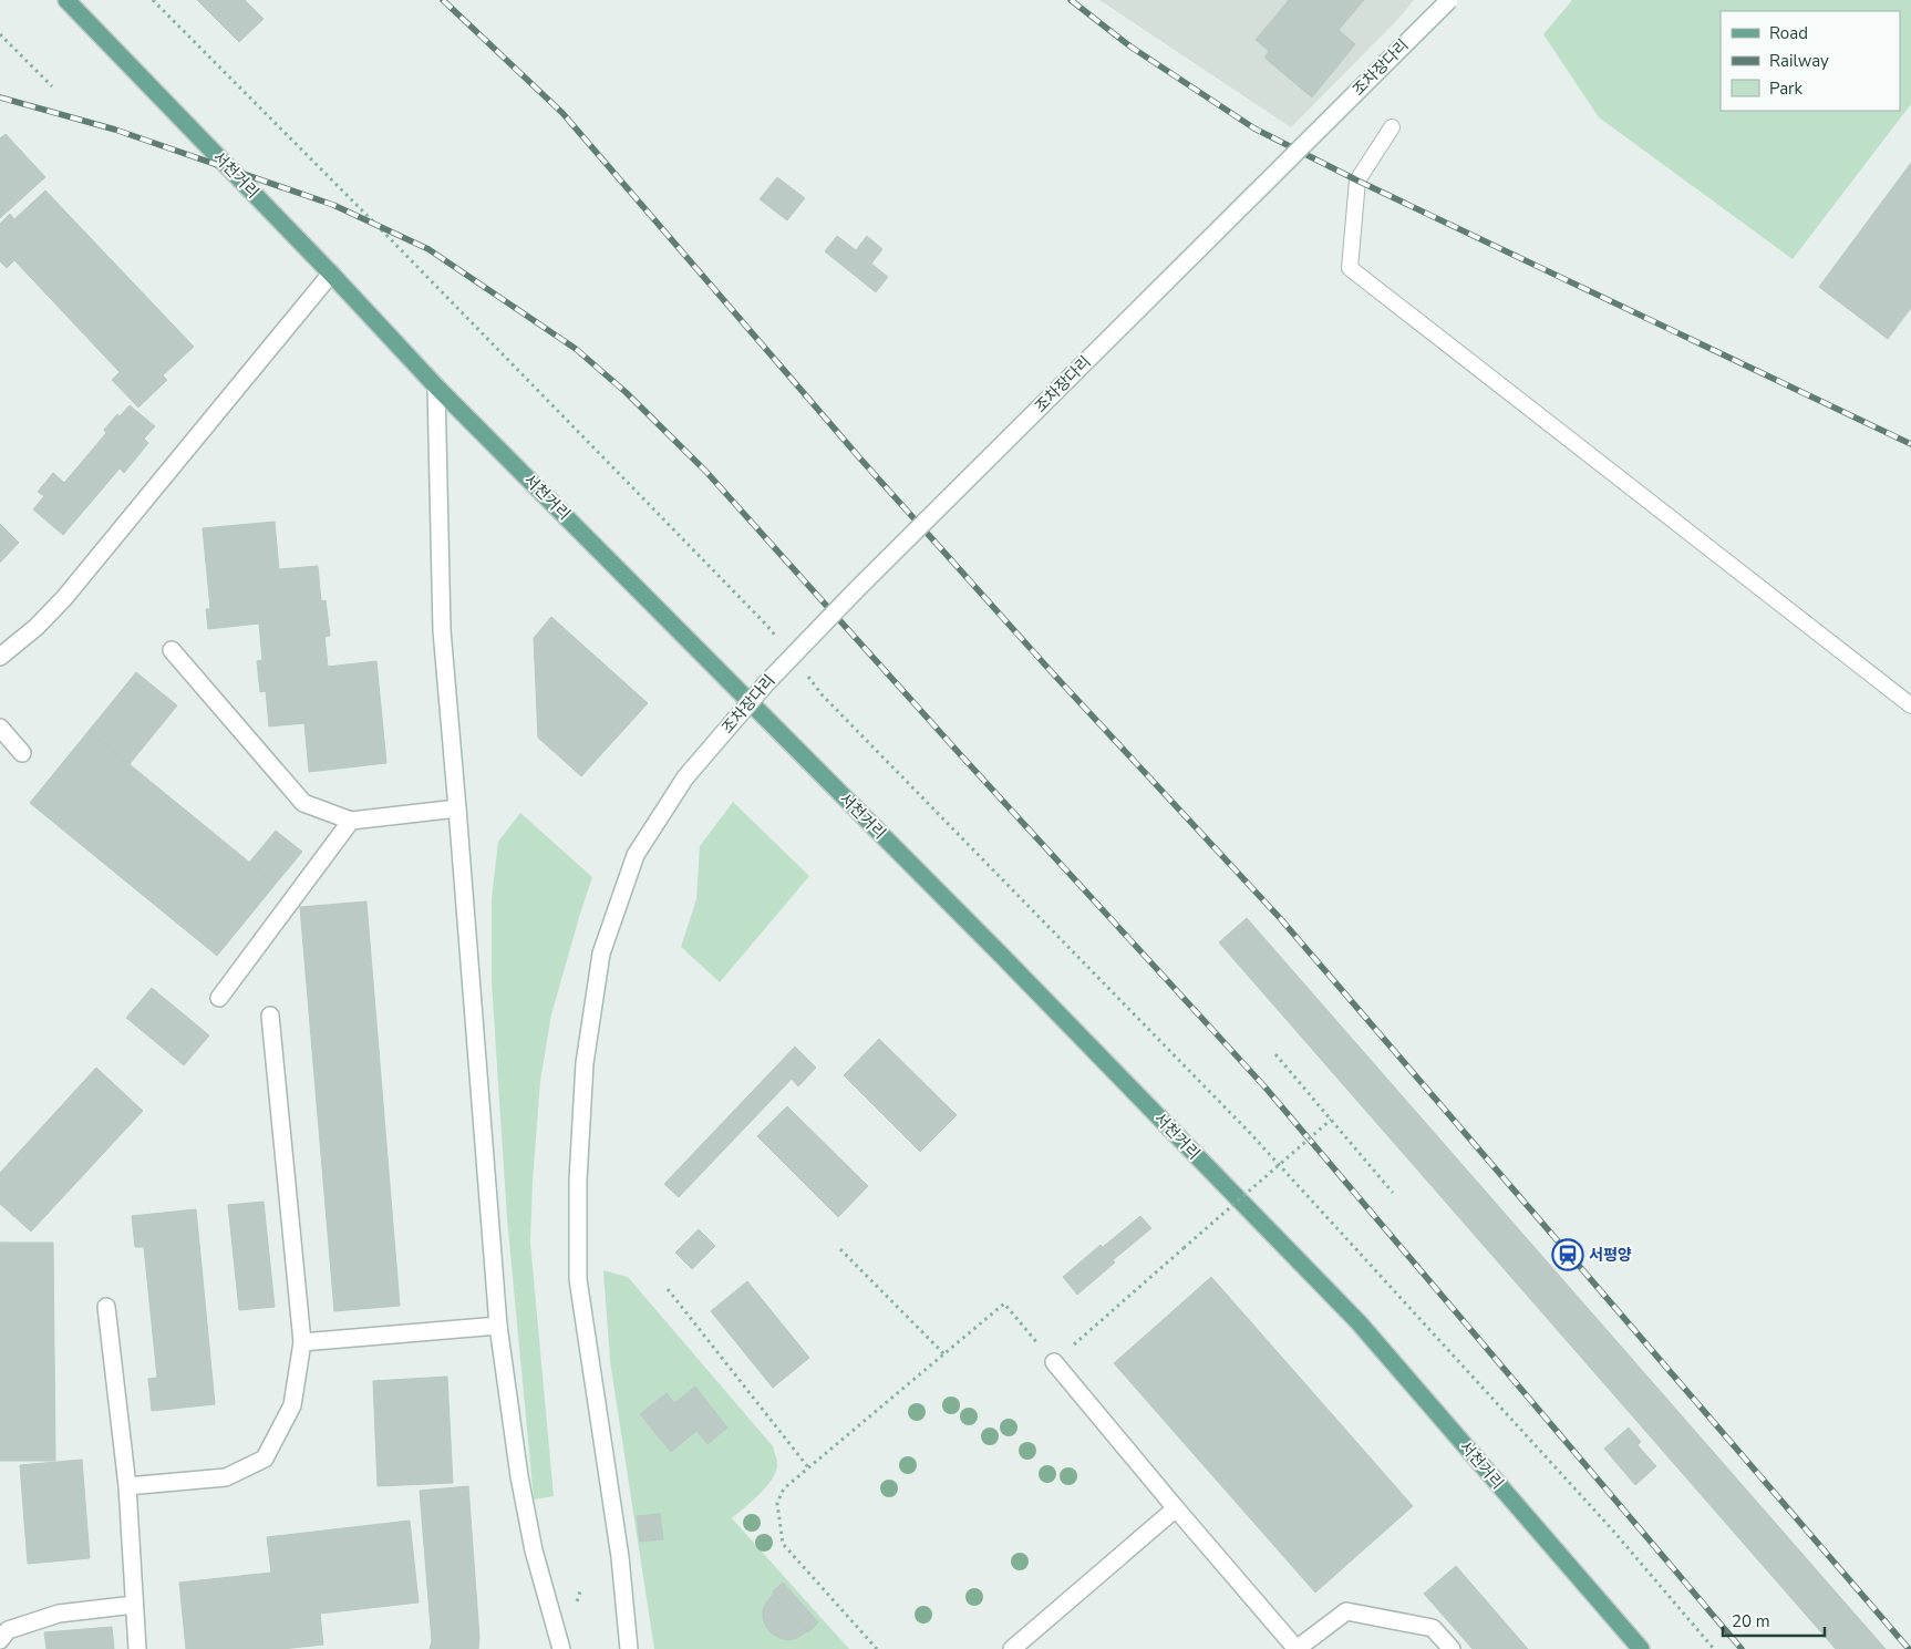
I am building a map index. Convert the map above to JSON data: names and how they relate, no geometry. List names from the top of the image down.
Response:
{
  "streets": {
    "main road": ["조차장다리", "서천거리"]
  },
  "places": {
    "station": ["서평양"]
  },
  "legend": ["Road", "Railway", "Park"],
  "scale_bar": "20 m"
}
